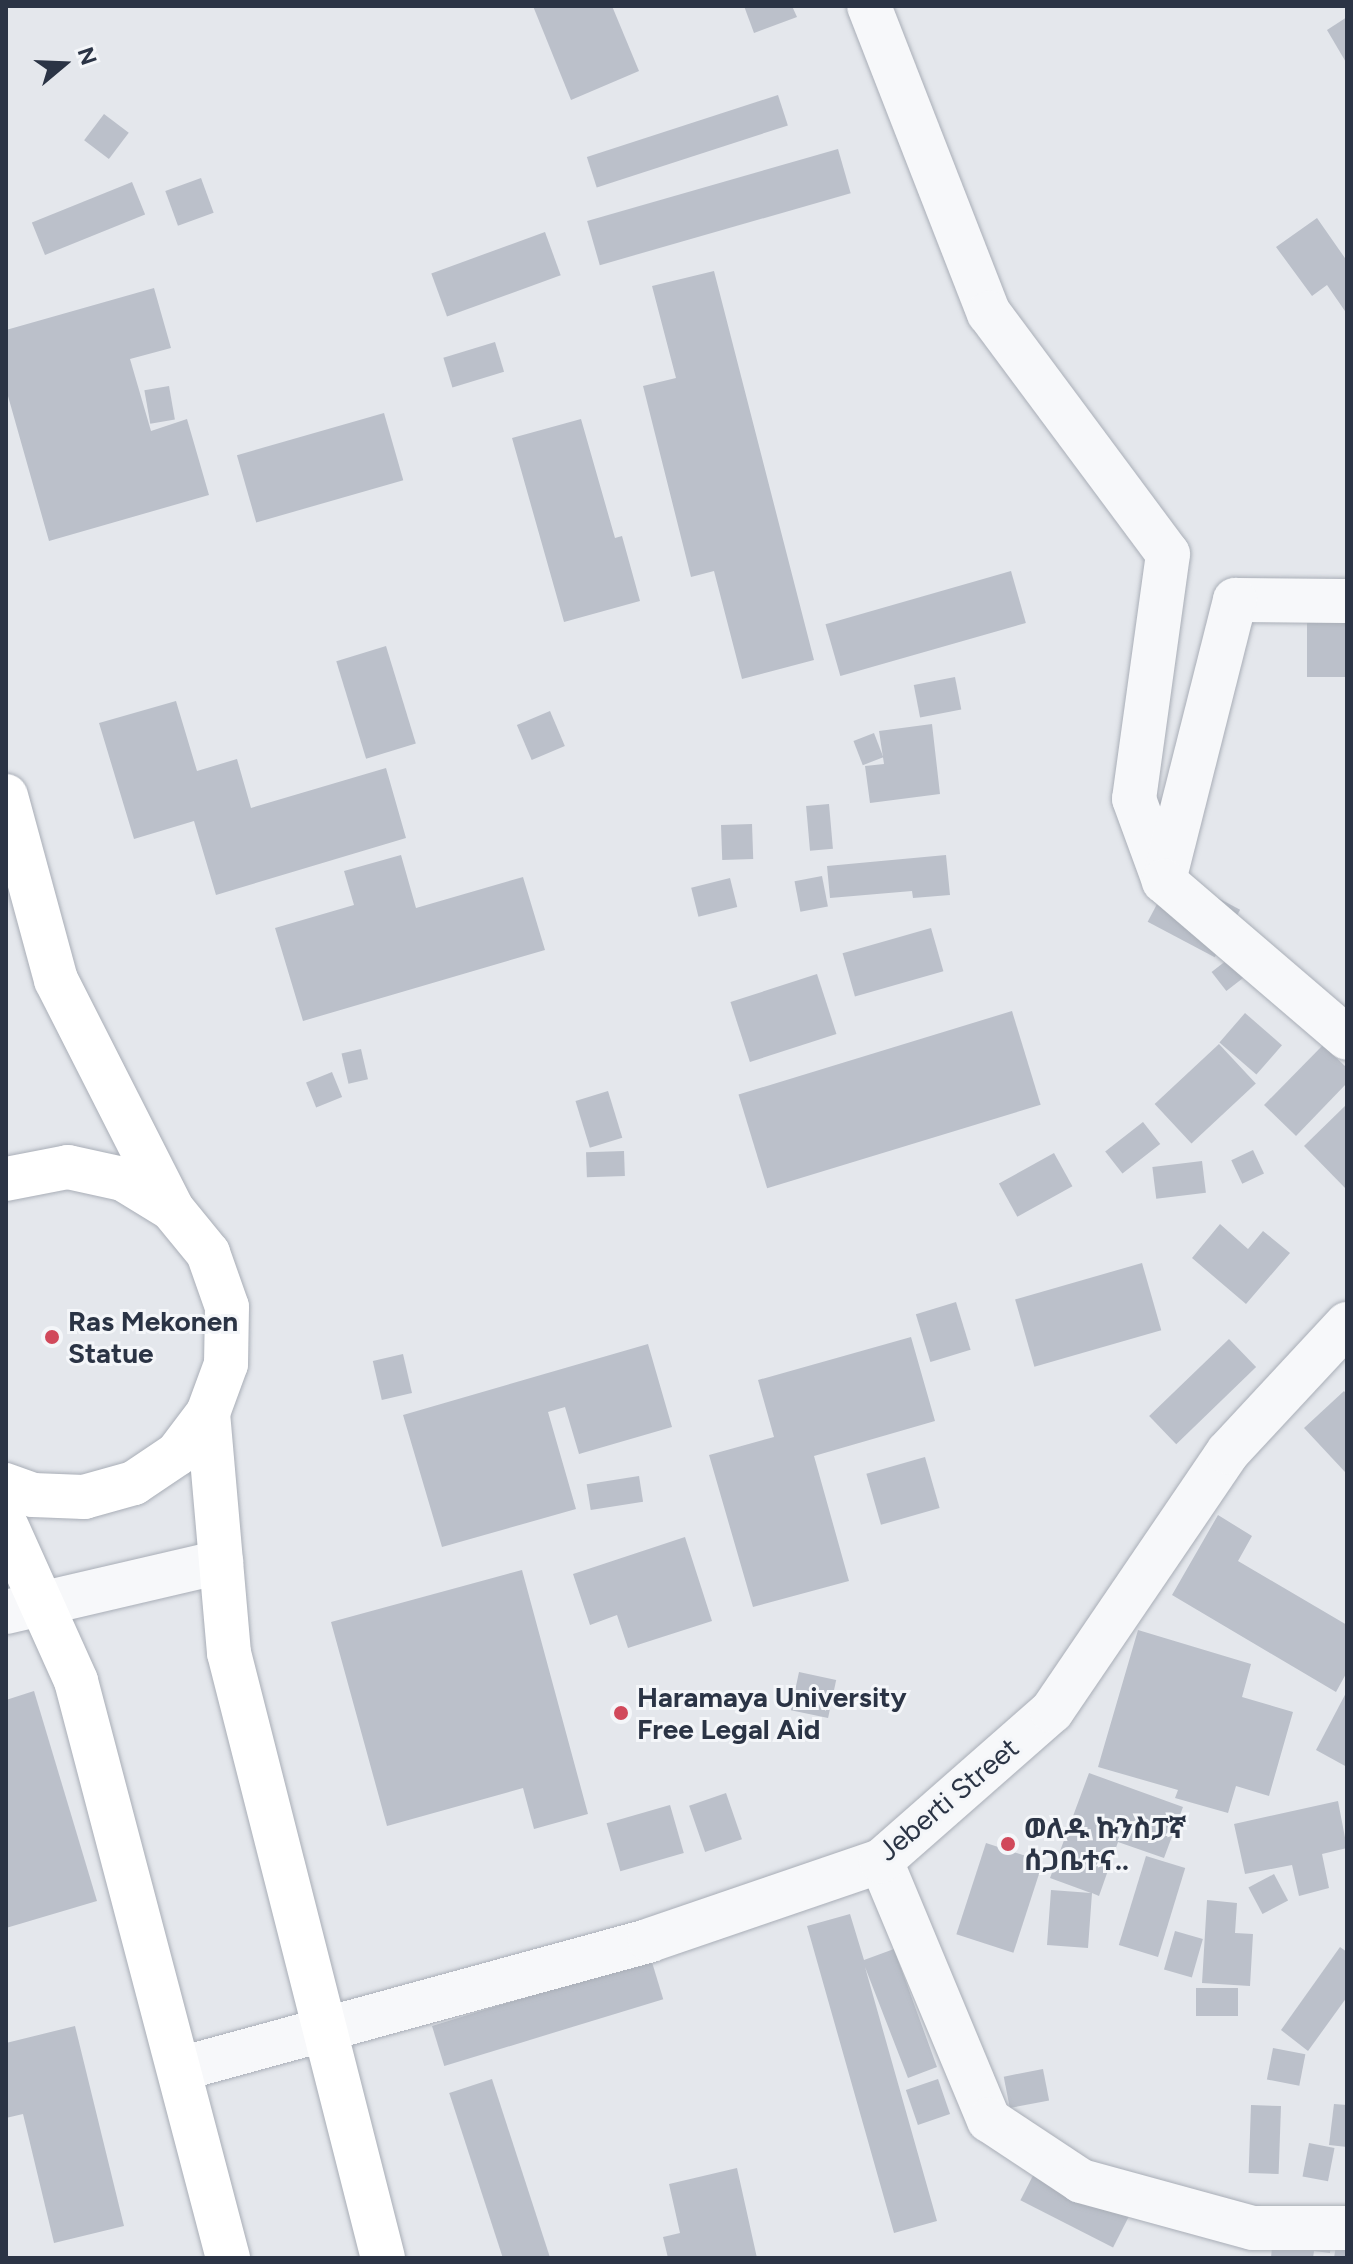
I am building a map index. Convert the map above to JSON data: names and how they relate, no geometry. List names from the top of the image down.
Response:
{
  "streets": {
    "street": ["Jeberti Street"]
  },
  "places": ["Ras Mekonen Statue", "Haramaya University Free Legal Aid", "ወለዱ ኩንስፓኛ ሰጋቤተና.."],
  "north": "right"
}
